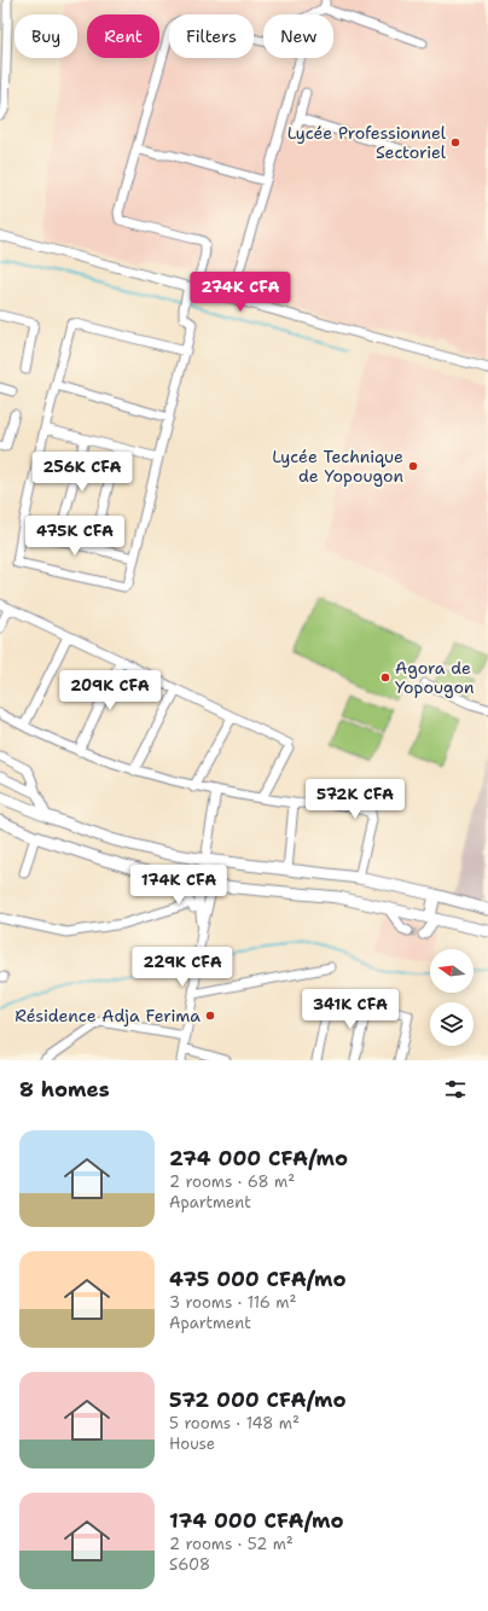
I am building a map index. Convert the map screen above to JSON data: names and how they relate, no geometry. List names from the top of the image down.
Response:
{
  "places": [
    "Lycée Professionnel Sectoriel",
    "Lycée Technique de Yopougon",
    "Agora de Yopougon",
    "Résidence Adja Ferima"
  ],
  "north": "left",
  "page": {
    "chip": [
      "Buy",
      "Rent",
      "Filters",
      "New"
    ],
    "price": [
      "274K CFA",
      "256K CFA",
      "475K CFA",
      "209K CFA",
      "572K CFA",
      "174K CFA",
      "229K CFA",
      "341K CFA"
    ],
    "heading": "8 homes",
    "list": [
      {
        "name": "274 000 CFA/mo",
        "note": "2 rooms · 68 m² · Apartment"
      },
      {
        "name": "475 000 CFA/mo",
        "note": "3 rooms · 116 m² · Apartment"
      },
      {
        "name": "572 000 CFA/mo",
        "note": "5 rooms · 148 m² · House"
      },
      {
        "name": "174 000 CFA/mo",
        "note": "2 rooms · 52 m² · S608"
      }
    ]
  }
}
